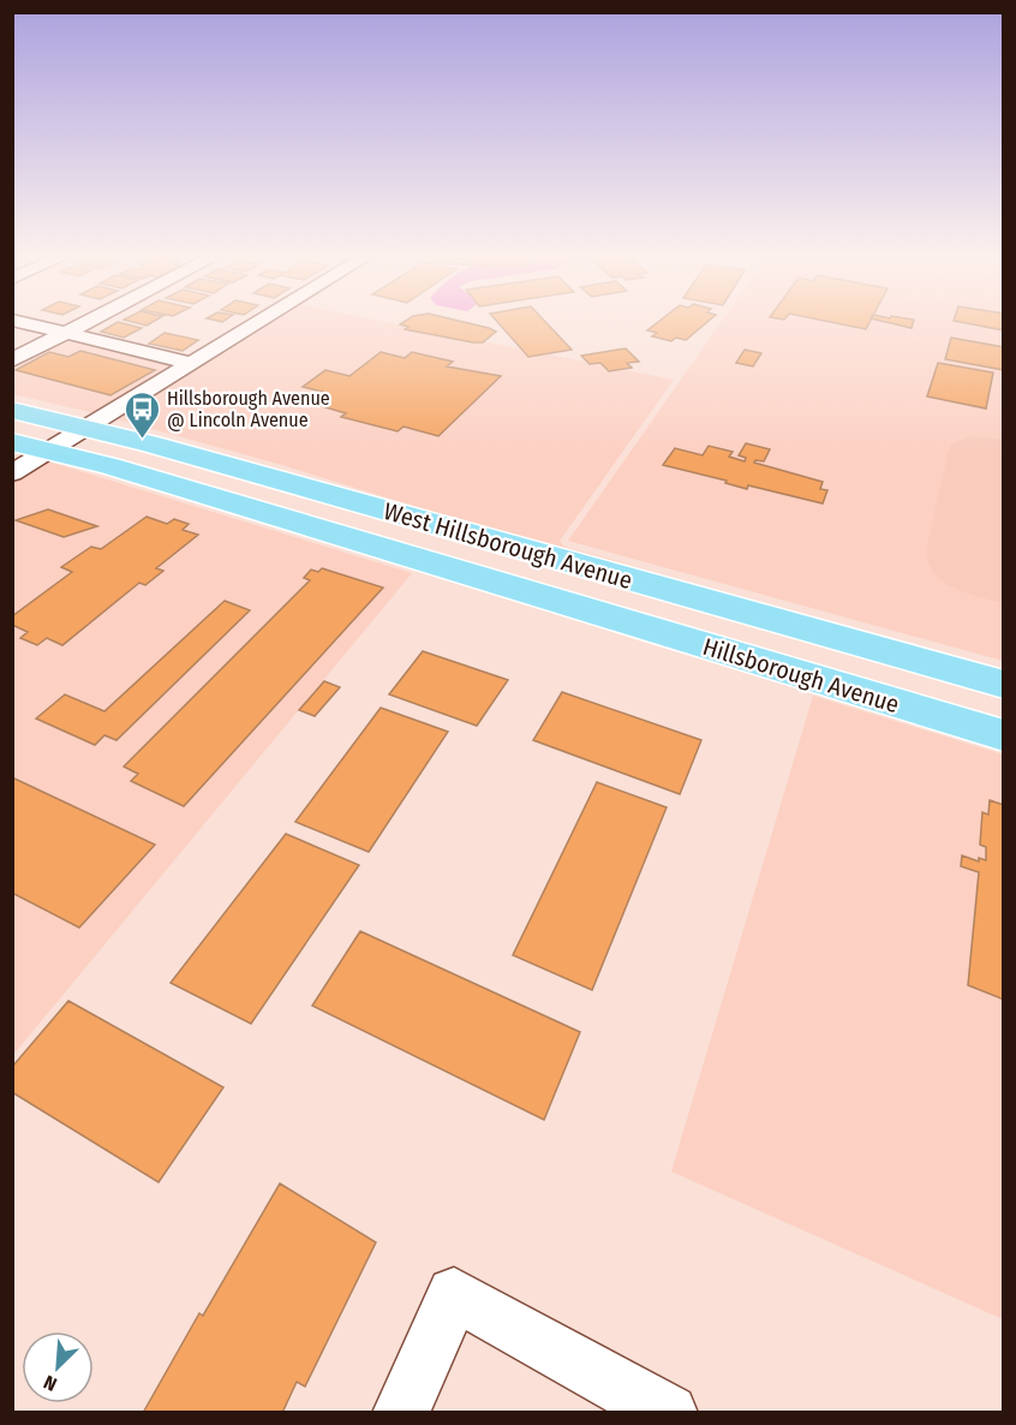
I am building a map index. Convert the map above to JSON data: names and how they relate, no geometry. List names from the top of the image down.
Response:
{
  "streets": {
    "main road": ["West Hillsborough Avenue", "Hillsborough Avenue"]
  },
  "crossings": [
    ["West Hillsborough Avenue", "Hillsborough Avenue"]
  ],
  "places": {
    "bus stop": ["Hillsborough Avenue @ Lincoln Avenue"]
  },
  "north": "bottom left"
}
